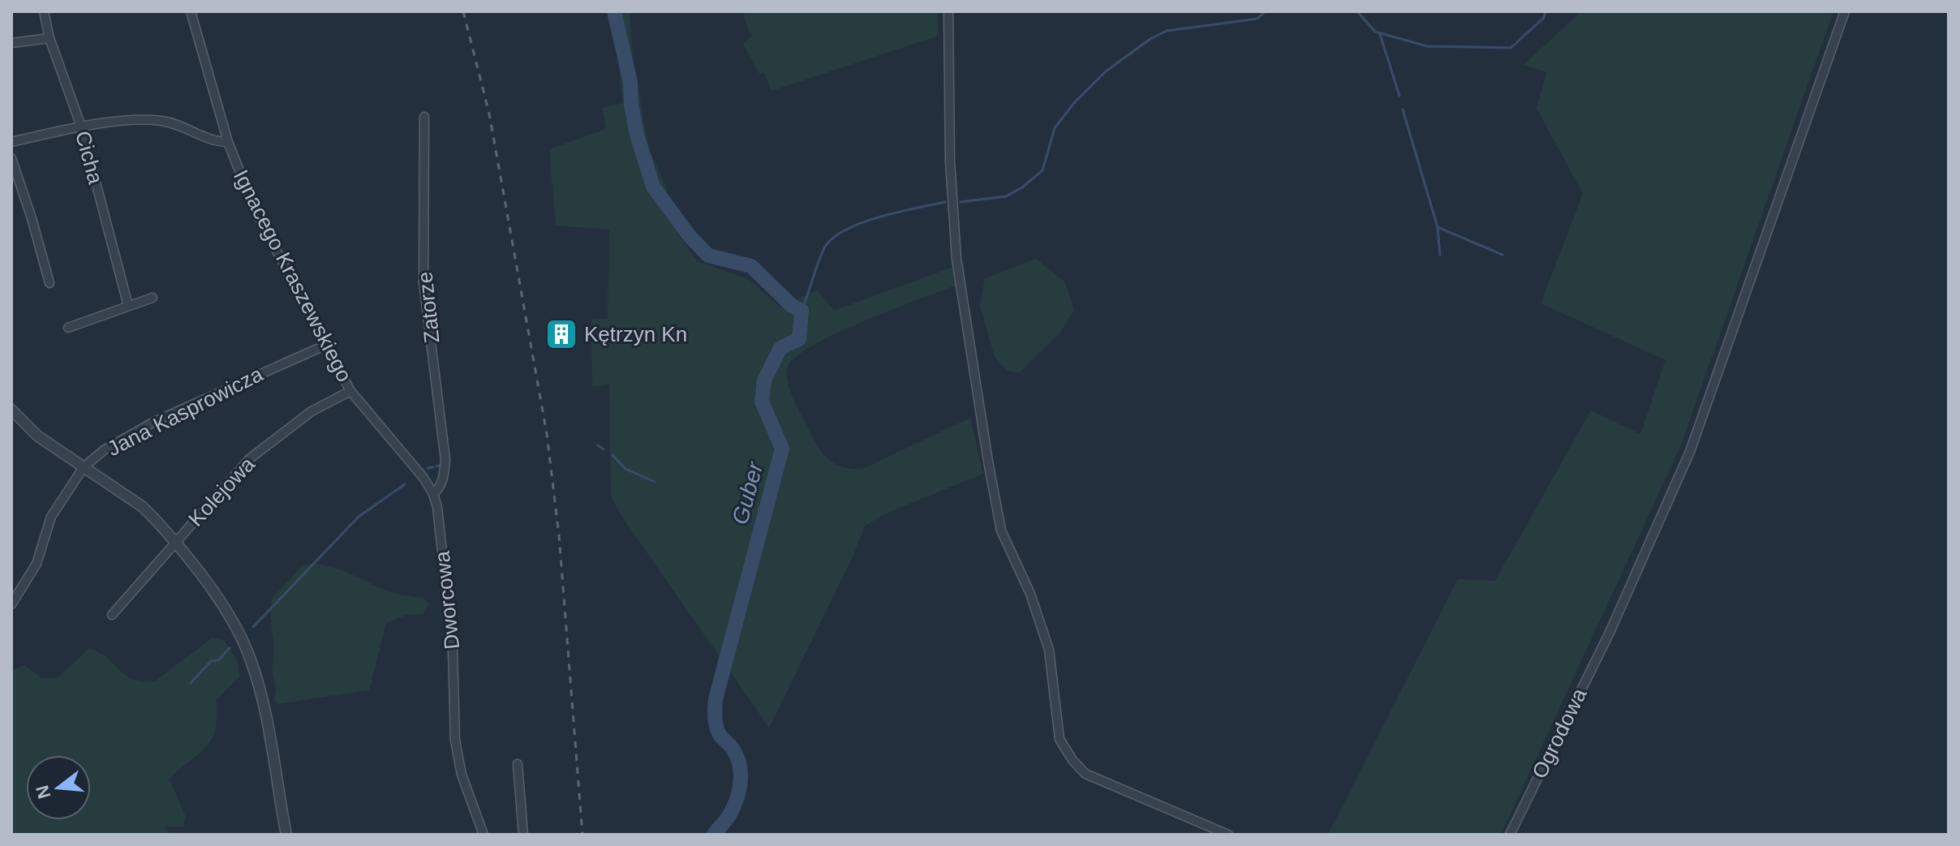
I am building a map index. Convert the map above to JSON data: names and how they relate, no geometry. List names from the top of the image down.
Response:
{
  "streets": {
    "street": [
      "Cicha",
      "Ignacego Kraszewskiego",
      "Zatorze",
      "Jana Kasprowicza",
      "Kolejowa",
      "Dworcowa",
      "Ogrodowa"
    ]
  },
  "crossings": [
    ["Ignacego Kraszewskiego", "Jana Kasprowicza"],
    ["Ignacego Kraszewskiego", "Kolejowa"],
    ["Ignacego Kraszewskiego", "Dworcowa"],
    ["Zatorze", "Dworcowa"],
    ["Kolejowa", "Dworcowa"]
  ],
  "water": ["Guber"],
  "places": {
    "building": ["Kętrzyn Kn"]
  },
  "north": "left"
}
